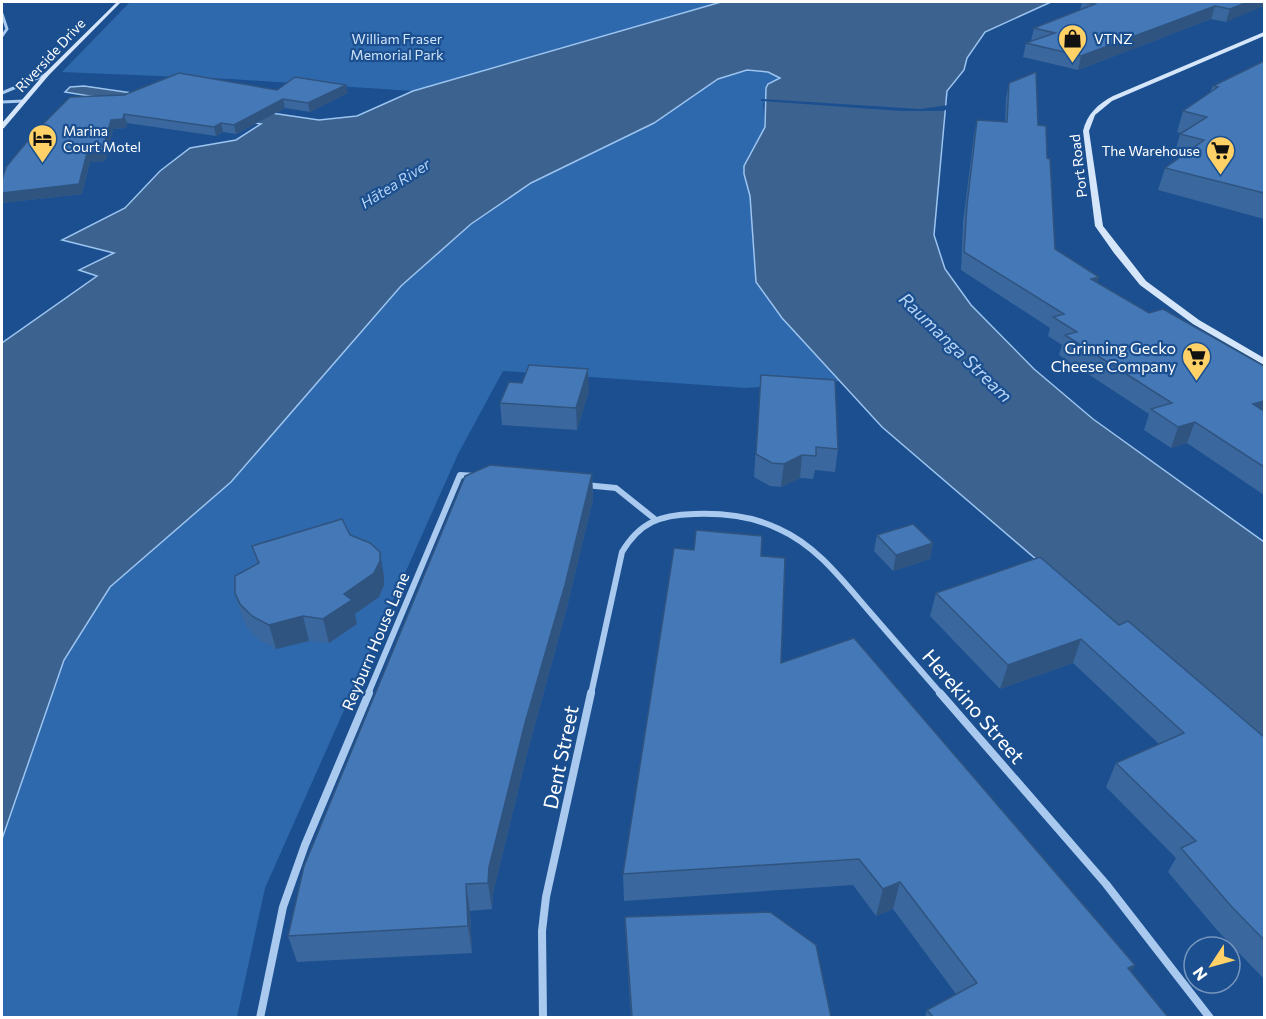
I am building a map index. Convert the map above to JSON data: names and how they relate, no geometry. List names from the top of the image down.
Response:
{
  "streets": {
    "main road": ["Riverside Drive", "Port Road"],
    "street": ["Reyburn House Lane", "Herekino Street", "Dent Street"]
  },
  "crossings": [
    ["Herekino Street", "Dent Street"]
  ],
  "water": ["Hātea River", "Raumanga Stream"],
  "parks": ["William Fraser Memorial Park"],
  "places": {
    "shop": ["VTNZ"],
    "hotel": ["Marina Court Motel"],
    "supermarket": ["The Warehouse", "Grinning Gecko Cheese Company"]
  },
  "north": "bottom left"
}
